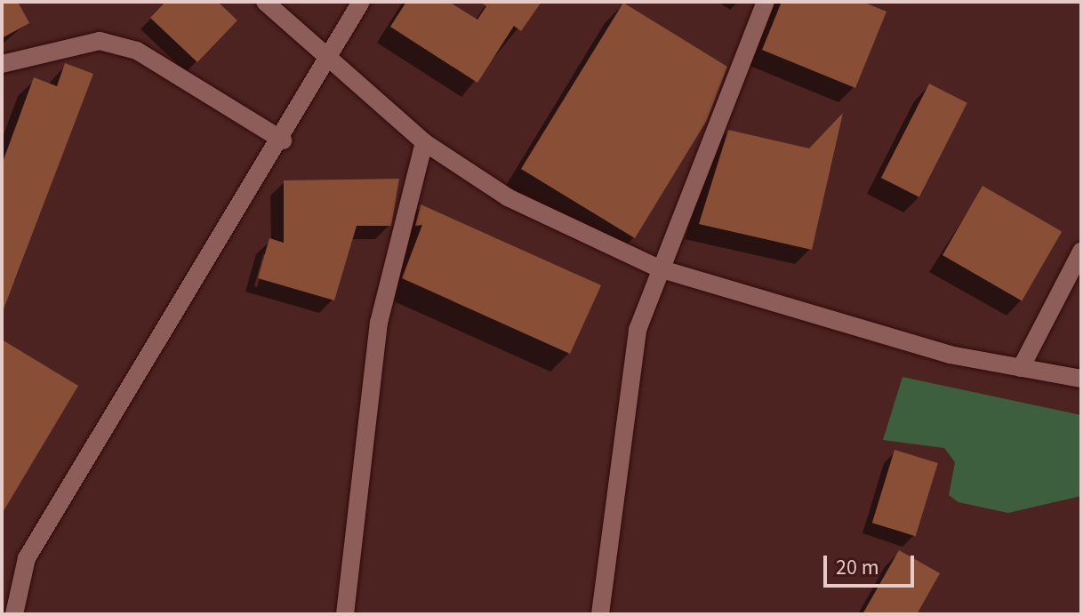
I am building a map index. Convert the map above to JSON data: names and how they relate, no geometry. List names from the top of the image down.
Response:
{
  "scale_bar": "20 m"
}
